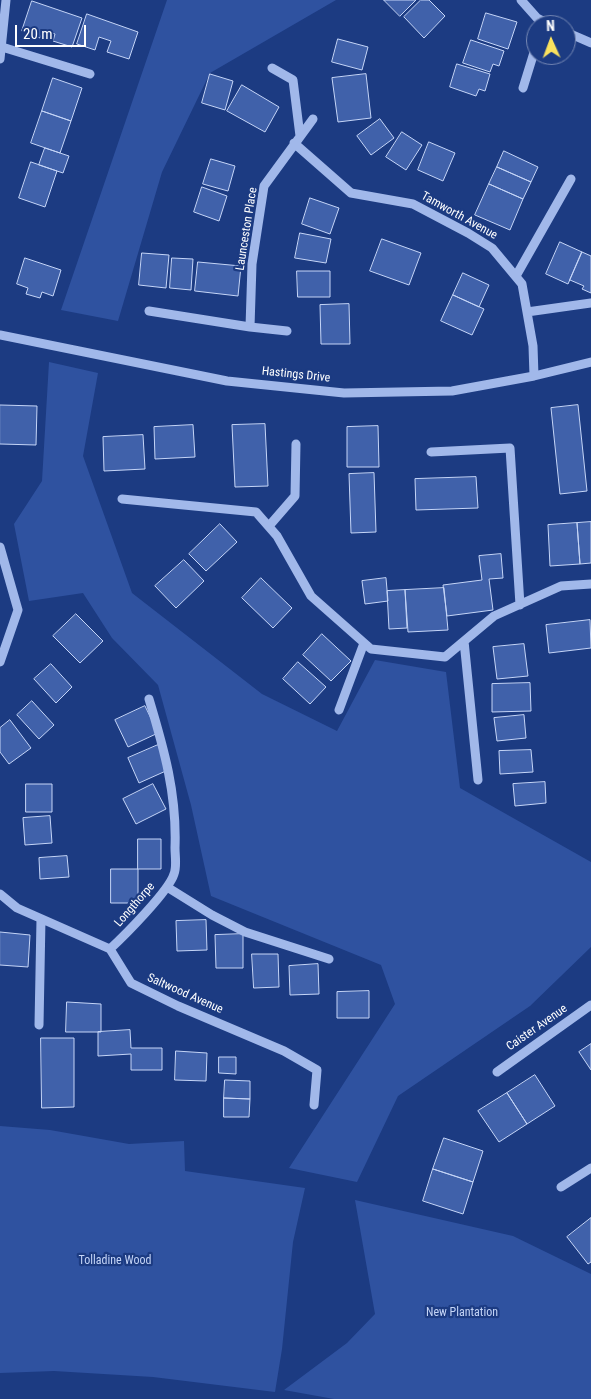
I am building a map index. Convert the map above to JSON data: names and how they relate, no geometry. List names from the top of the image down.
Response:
{
  "streets": {
    "street": [
      "Tamworth Avenue",
      "Launceston Place",
      "Hastings Drive",
      "Longthorpe",
      "Saltwood Avenue",
      "Caister Avenue"
    ]
  },
  "crossings": [
    ["Tamworth Avenue", "Launceston Place"],
    ["Tamworth Avenue", "Hastings Drive"],
    ["Longthorpe", "Saltwood Avenue"]
  ],
  "parks": ["Tolladine Wood", "New Plantation"],
  "scale_bar": "20 m",
  "north": "top"
}
